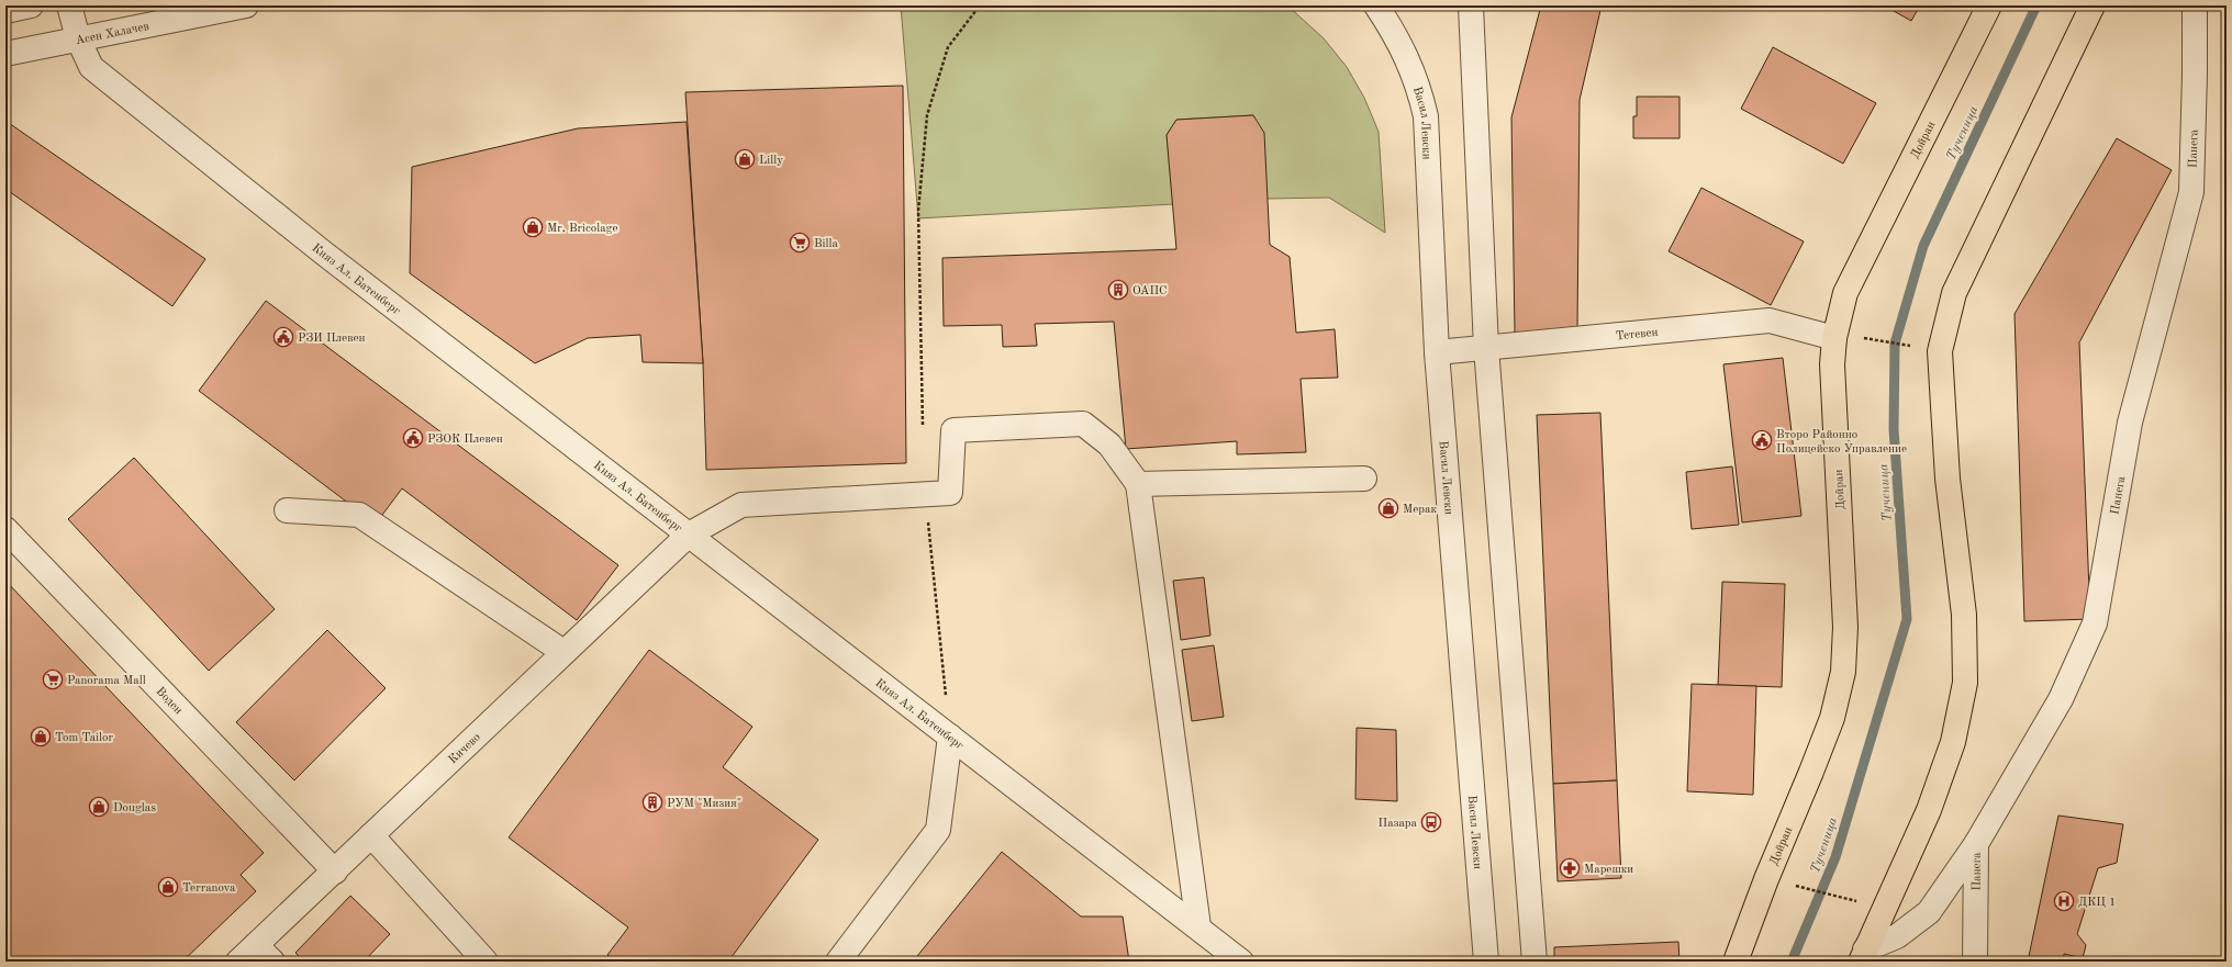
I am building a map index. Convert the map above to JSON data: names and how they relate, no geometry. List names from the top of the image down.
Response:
{
  "streets": {
    "main road": ["Дойран"],
    "street": [
      "Асен Халачев",
      "Васил Левски",
      "Панега",
      "Княз Ал. Батенберг",
      "Тетевен",
      "Воден",
      "Кичево"
    ]
  },
  "crossings": [
    ["Асен Халачев", "Княз Ал. Батенберг"],
    ["Васил Левски", "Тетевен"],
    ["Дойран", "Тетевен"],
    ["Княз Ал. Батенберг", "Кичево"],
    ["Воден", "Кичево"]
  ],
  "water": ["Тученица"],
  "places": {
    "shop": [
      "Lilly",
      "Mr. Bricolage",
      "Мерак",
      "Tom Tailor",
      "Douglas",
      "Terranova"
    ],
    "supermarket": ["Billa", "Panorama Mall"],
    "building": ["ОАПС", "РУМ \"Мизия\""],
    "public building": ["РЗИ Плевен", "РЗОК Плевен", "Второ Районно Полицейско Управление"],
    "bus stop": ["Пазара"],
    "pharmacy": ["Марешки"],
    "hospital": ["ДКЦ 1"]
  }
}
